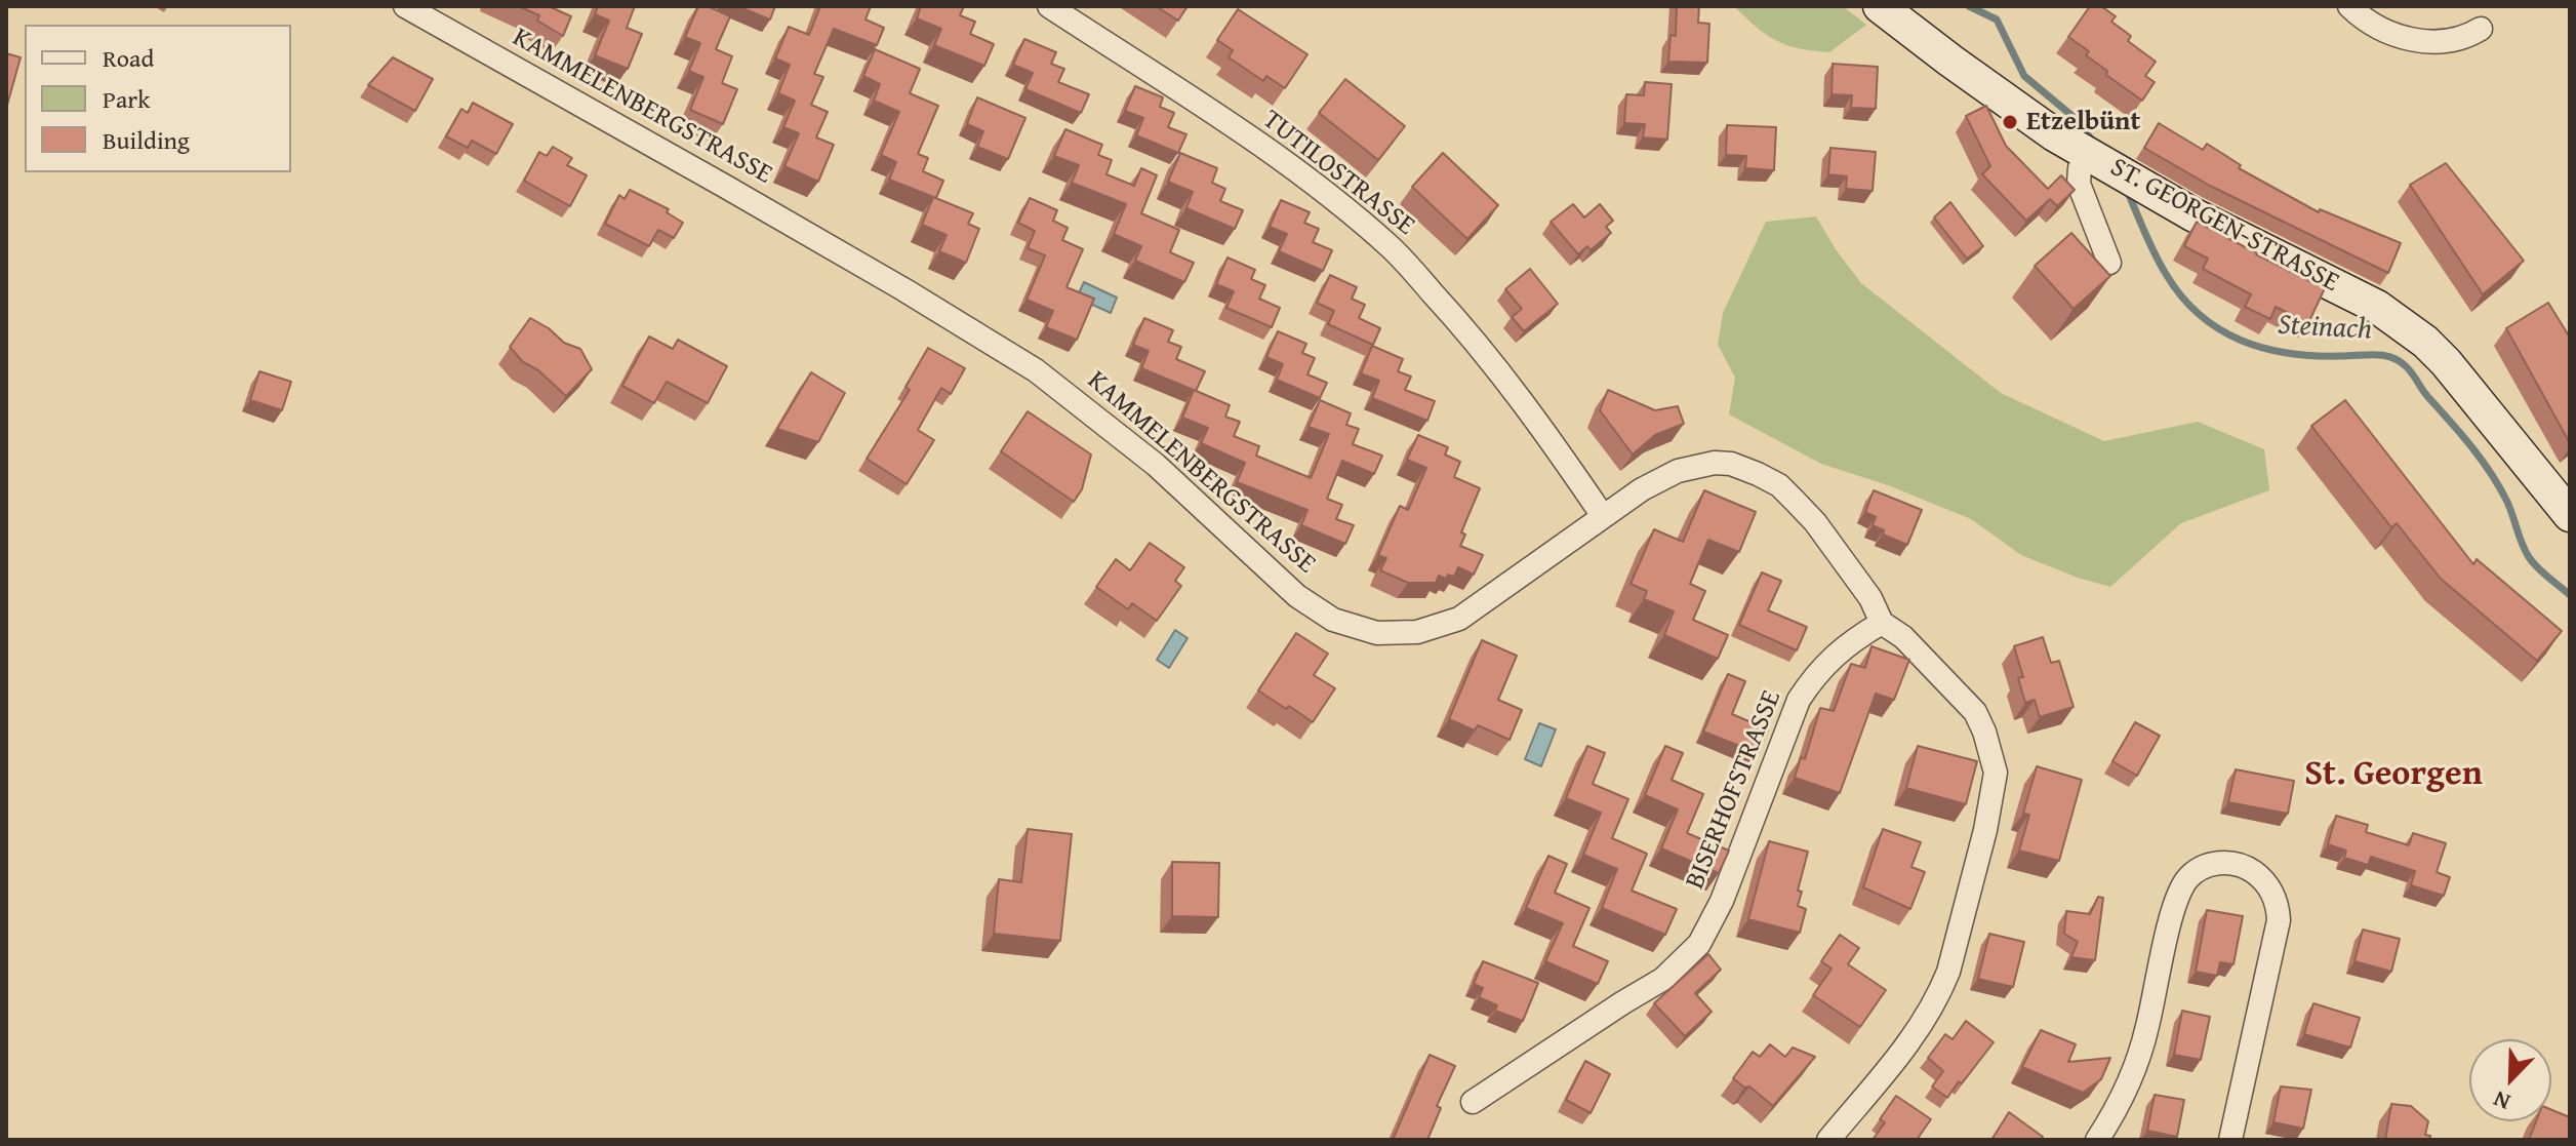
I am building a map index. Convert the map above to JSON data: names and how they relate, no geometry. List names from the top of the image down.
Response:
{
  "streets": {
    "street": [
      "KAMMELENBERGSTRASSE",
      "TUTILOSTRASSE",
      "ST. GEORGEN-STRASSE",
      "BISERHOFSTRASSE"
    ]
  },
  "crossings": [
    ["KAMMELENBERGSTRASSE", "TUTILOSTRASSE"],
    ["KAMMELENBERGSTRASSE", "BISERHOFSTRASSE"]
  ],
  "districts": ["St. Georgen"],
  "water": ["Steinach"],
  "places": ["Etzelbünt"],
  "legend": ["Road", "Park", "Building"],
  "north": "bottom left"
}
